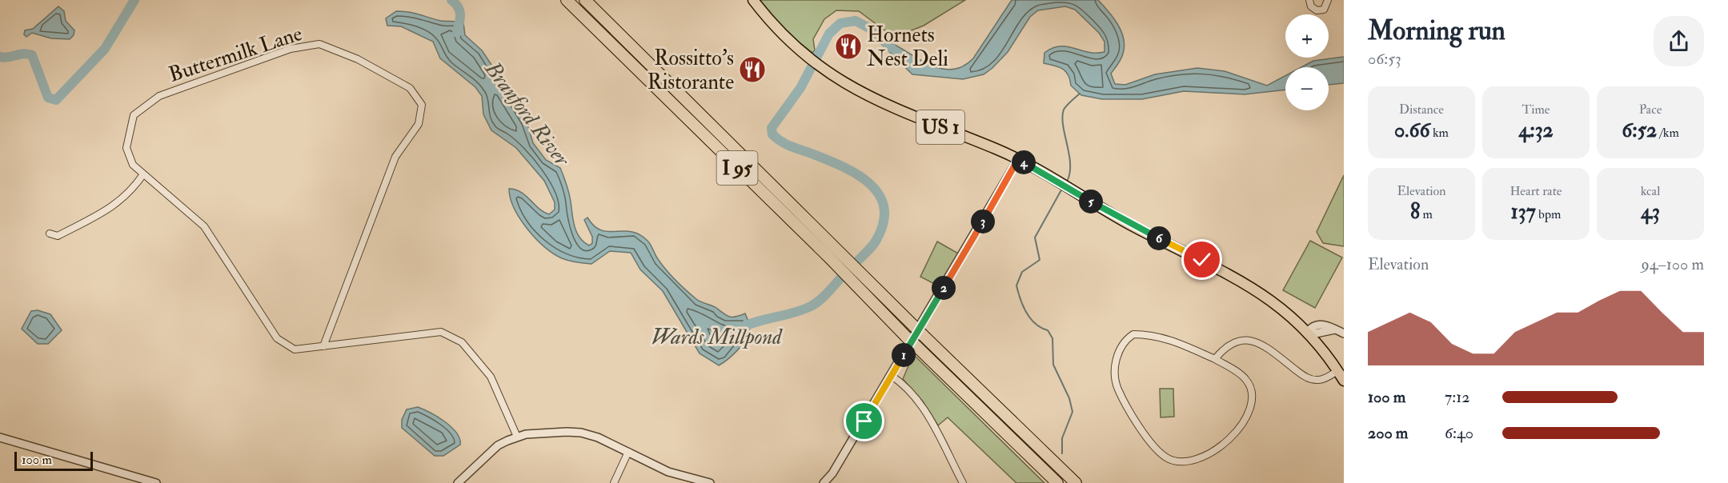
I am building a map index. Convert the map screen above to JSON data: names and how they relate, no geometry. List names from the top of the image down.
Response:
{
  "streets": {
    "highway": ["I 95"],
    "main road": ["US 1"],
    "street": ["Buttermilk Lane"]
  },
  "water": ["Branford River", "Wards Millpond"],
  "places": {
    "restaurant": ["Hornets Nest Deli", "Rossitto's Ristorante"]
  },
  "scale_bar": "100 m",
  "page": {
    "heading": ["Morning run", "06:53"],
    "map_buttons": ["+", "−"],
    "stats": [
      ["Distance", "0.66 km"],
      ["Time", "4:32"],
      ["Pace", "6:52 /km"],
      ["Elevation", "8 m"],
      ["Heart rate", "137 bpm"],
      ["kcal", "43"]
    ],
    "pins": [
      "4",
      "5",
      "3",
      "6",
      "2",
      "1"
    ],
    "chart": ["Elevation", "94–100 m"],
    "list": [
      {
        "name": "100 m",
        "note": "7:12"
      },
      {
        "name": "200 m",
        "note": "6:40"
      }
    ],
    "scale": "100 m"
  }
}
